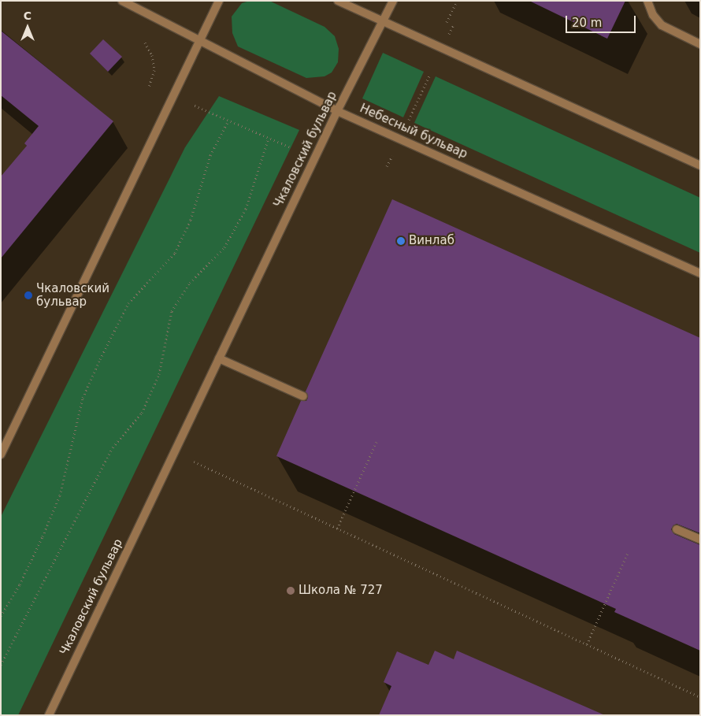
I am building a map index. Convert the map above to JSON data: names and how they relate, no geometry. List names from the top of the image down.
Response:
{
  "streets": {
    "street": ["Небесный бульвар", "Чкаловский бульвар"]
  },
  "crossings": [
    ["Небесный бульвар", "Чкаловский бульвар"]
  ],
  "places": ["Винлаб", "Чкаловский бульвар", "Школа № 727"],
  "scale_bar": "20 m",
  "north": "top"
}
